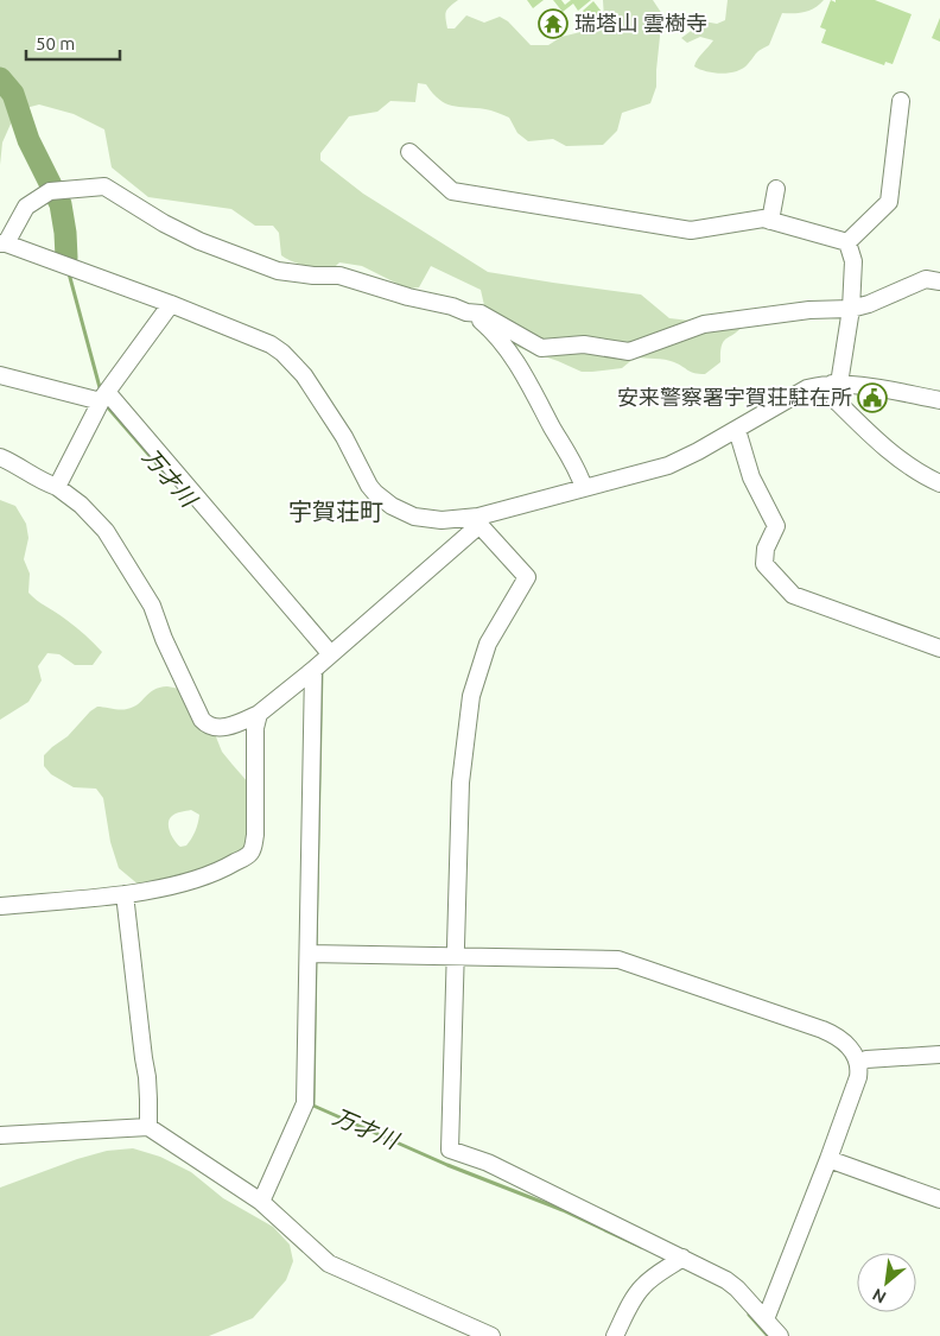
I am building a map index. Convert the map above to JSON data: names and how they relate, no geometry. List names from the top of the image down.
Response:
{
  "districts": ["宇賀荘町"],
  "water": ["万才川"],
  "places": {
    "temple": ["瑞塔山 雲樹寺"],
    "public building": ["安来警察署宇賀荘駐在所"]
  },
  "scale_bar": "50 m",
  "north": "bottom left"
}
